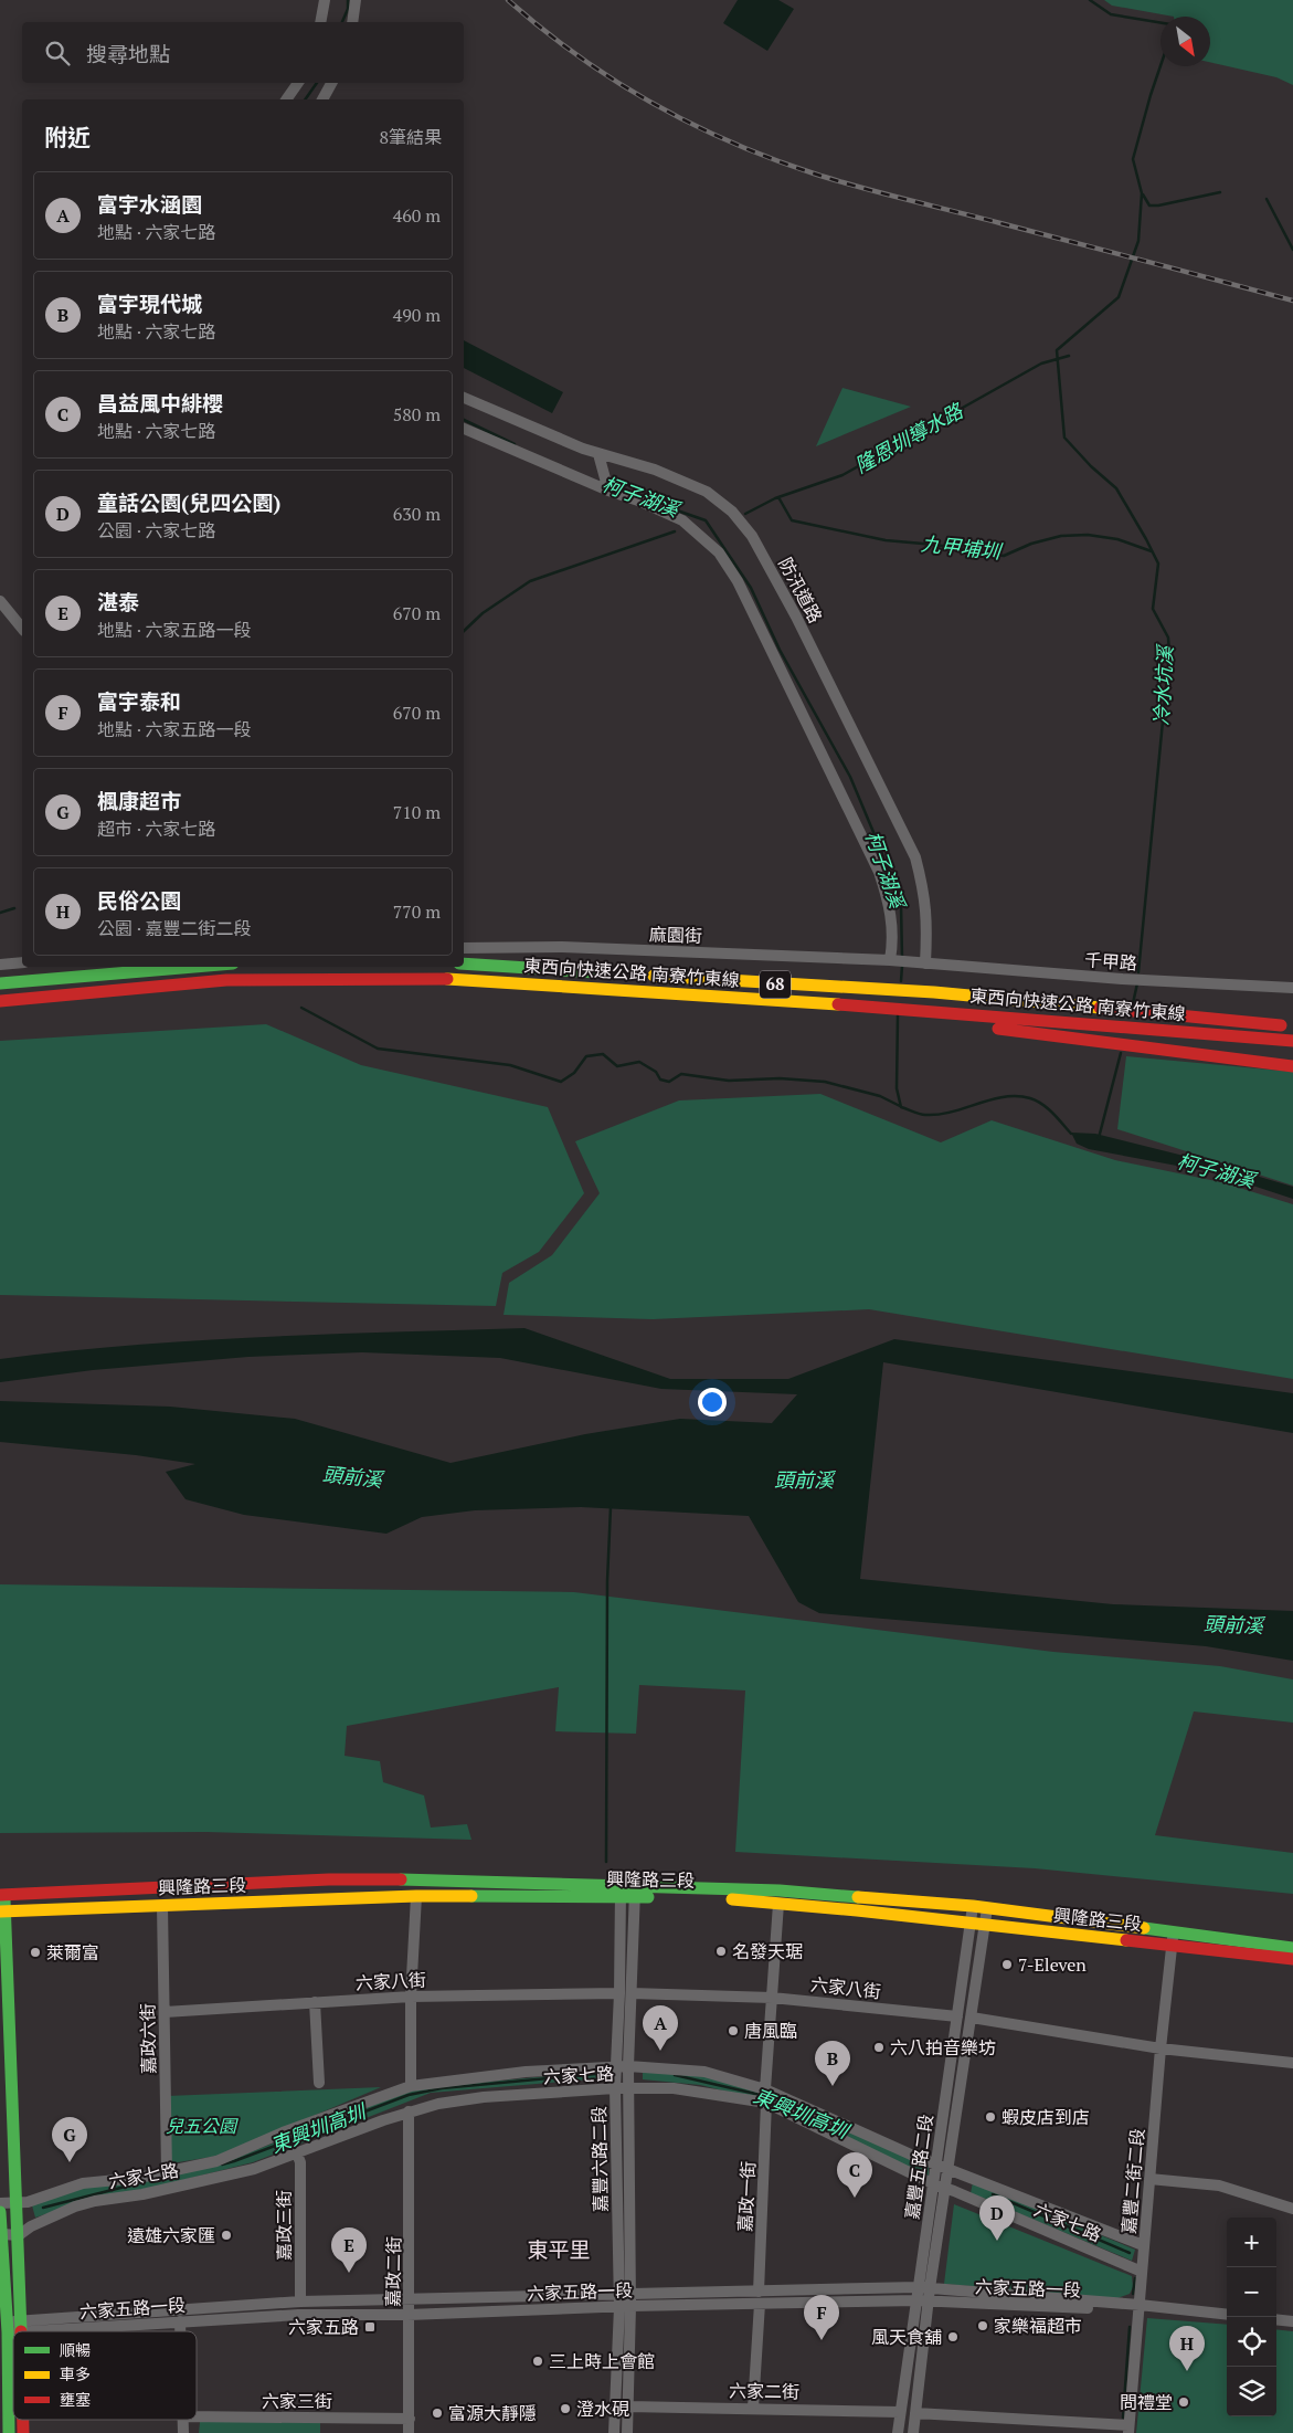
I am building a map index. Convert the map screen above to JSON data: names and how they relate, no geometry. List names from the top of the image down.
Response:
{
  "streets": {
    "main road": ["東西向快速公路 南寮竹東線", "68", "興隆路三段"],
    "street": [
      "防汛道路",
      "麻園街",
      "千甲路",
      "六家八街",
      "嘉政六街",
      "六家七路",
      "嘉豐六路二段",
      "嘉豐五路二段",
      "嘉豐二街二段",
      "嘉政一街",
      "嘉政三街",
      "嘉政二街",
      "六家五路一段",
      "六家二街",
      "六家三街"
    ]
  },
  "crossings": [
    ["防汛道路", "麻園街"],
    ["防汛道路", "千甲路"],
    ["麻園街", "千甲路"],
    ["興隆路三段", "嘉政六街"],
    ["興隆路三段", "嘉豐六路二段"],
    ["興隆路三段", "嘉豐五路二段"],
    ["興隆路三段", "嘉豐二街二段"],
    ["六家八街", "嘉政六街"],
    ["六家八街", "嘉豐六路二段"],
    ["六家八街", "嘉豐五路二段"],
    ["嘉政六街", "六家七路"],
    ["六家七路", "嘉豐六路二段"],
    ["六家七路", "嘉豐五路二段"],
    ["六家七路", "嘉豐二街二段"],
    ["六家七路", "嘉政一街"],
    ["六家七路", "嘉政三街"],
    ["六家七路", "嘉政二街"],
    ["嘉豐六路二段", "六家五路一段"],
    ["嘉豐六路二段", "六家二街"],
    ["嘉豐五路二段", "六家五路一段"],
    ["嘉豐五路二段", "六家二街"],
    ["嘉豐二街二段", "六家五路一段"],
    ["嘉政一街", "六家五路一段"],
    ["嘉政三街", "六家五路一段"],
    ["嘉政二街", "六家五路一段"],
    ["嘉政二街", "六家三街"]
  ],
  "districts": ["東平里"],
  "water": [
    "隆恩圳導水路",
    "柯子湖溪",
    "九甲埔圳",
    "冷水坑溪",
    "頭前溪",
    "東興圳高圳"
  ],
  "parks": ["兒五公園"],
  "places": {
    "other": [
      "名發天琚",
      "萊爾富",
      "7-Eleven",
      "唐風臨",
      "六八拍音樂坊",
      "蝦皮店到店",
      "遠雄六家匯",
      "家樂福超市",
      "風天食舖",
      "三上時上會館",
      "問禮堂",
      "澄水硯",
      "富源大靜隱"
    ],
    "transit": ["六家五路"]
  },
  "legend": ["順暢", "車多", "壅塞"],
  "north": "bottom right",
  "page": {
    "search": "搜尋地點",
    "heading": ["附近", "8筆結果"],
    "list": [
      {
        "mark": "A",
        "name": "富宇水涵園",
        "note": "地點 · 六家七路",
        "value": "460 m"
      },
      {
        "mark": "B",
        "name": "富宇現代城",
        "note": "地點 · 六家七路",
        "value": "490 m"
      },
      {
        "mark": "C",
        "name": "昌益風中緋櫻",
        "note": "地點 · 六家七路",
        "value": "580 m"
      },
      {
        "mark": "D",
        "name": "童話公園(兒四公園)",
        "note": "公園 · 六家七路",
        "value": "630 m"
      },
      {
        "mark": "E",
        "name": "湛泰",
        "note": "地點 · 六家五路一段",
        "value": "670 m"
      },
      {
        "mark": "F",
        "name": "富宇泰和",
        "note": "地點 · 六家五路一段",
        "value": "670 m"
      },
      {
        "mark": "G",
        "name": "楓康超市",
        "note": "超市 · 六家七路",
        "value": "710 m"
      },
      {
        "mark": "H",
        "name": "民俗公園",
        "note": "公園 · 嘉豐二街二段",
        "value": "770 m"
      }
    ],
    "pins": [
      "A",
      "B",
      "G",
      "C",
      "D",
      "E",
      "F",
      "H"
    ],
    "map_buttons": ["+", "−"]
  }
}
